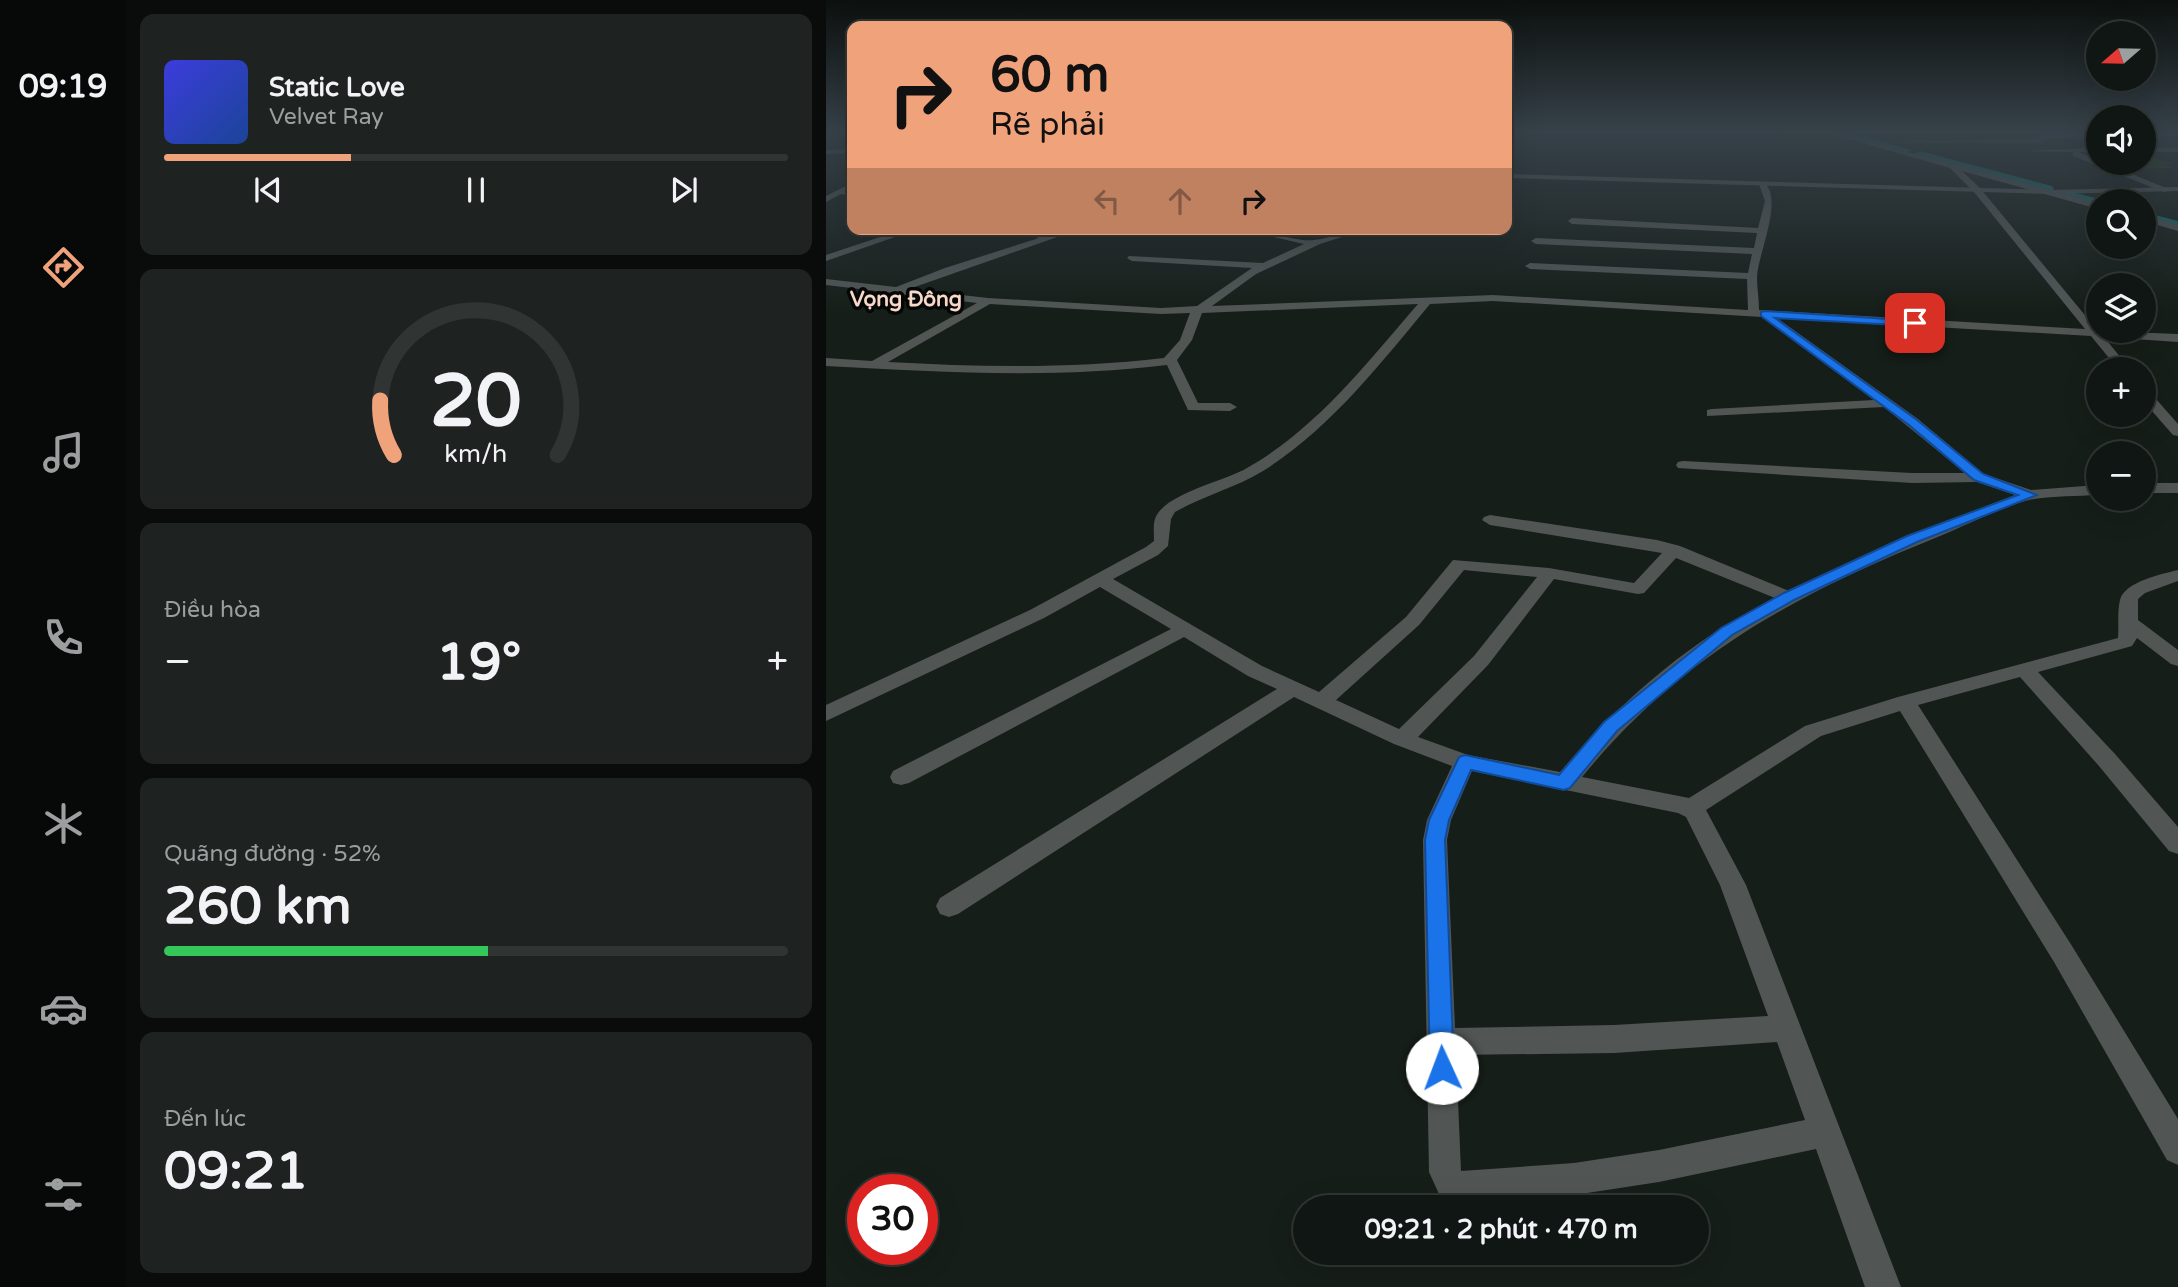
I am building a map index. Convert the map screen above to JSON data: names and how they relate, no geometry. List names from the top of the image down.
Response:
{
  "districts": ["Vọng Đông"],
  "north": "left",
  "page": {
    "tabs": "09:19",
    "map_buttons": ["+", "−"],
    "turn": ["60 m", "Rẽ phải"],
    "song": ["Static Love", "Velvet Ray"],
    "tile": [
      "Điều hòa",
      ["Quãng đường · 52%", "260 km"],
      ["Đến lúc", "09:21"]
    ],
    "heat": ["−", "19°", "+"],
    "limit": "30",
    "trip": "09:21 · 2 phút · 470 m",
    "gauge": ["20", "km/h"]
  }
}
